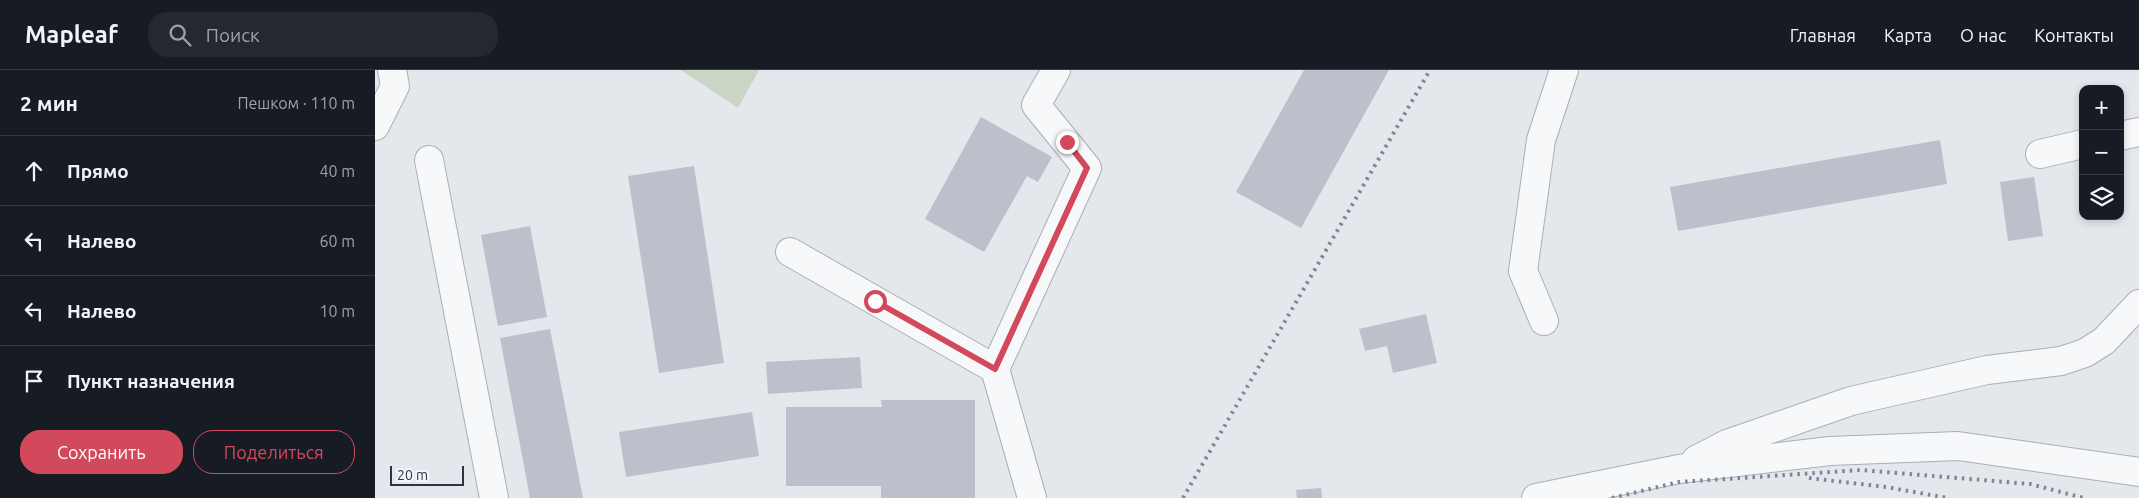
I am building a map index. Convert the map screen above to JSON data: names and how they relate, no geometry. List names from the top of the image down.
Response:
{
  "scale_bar": "20 m",
  "page": {
    "header": "Mapleaf",
    "search": "Поиск",
    "nav": [
      "Главная",
      "Карта",
      "О нас",
      "Контакты"
    ],
    "heading": ["2 мин", "Пешком · 110 m"],
    "map_buttons": ["+", "−"],
    "list": [
      ["Прямо", "40 m"],
      ["Налево", "60 m"],
      ["Налево", "10 m"],
      "Пункт назначения"
    ],
    "buttons": ["Сохранить", "Поделиться"],
    "scale": "20 m"
  }
}
